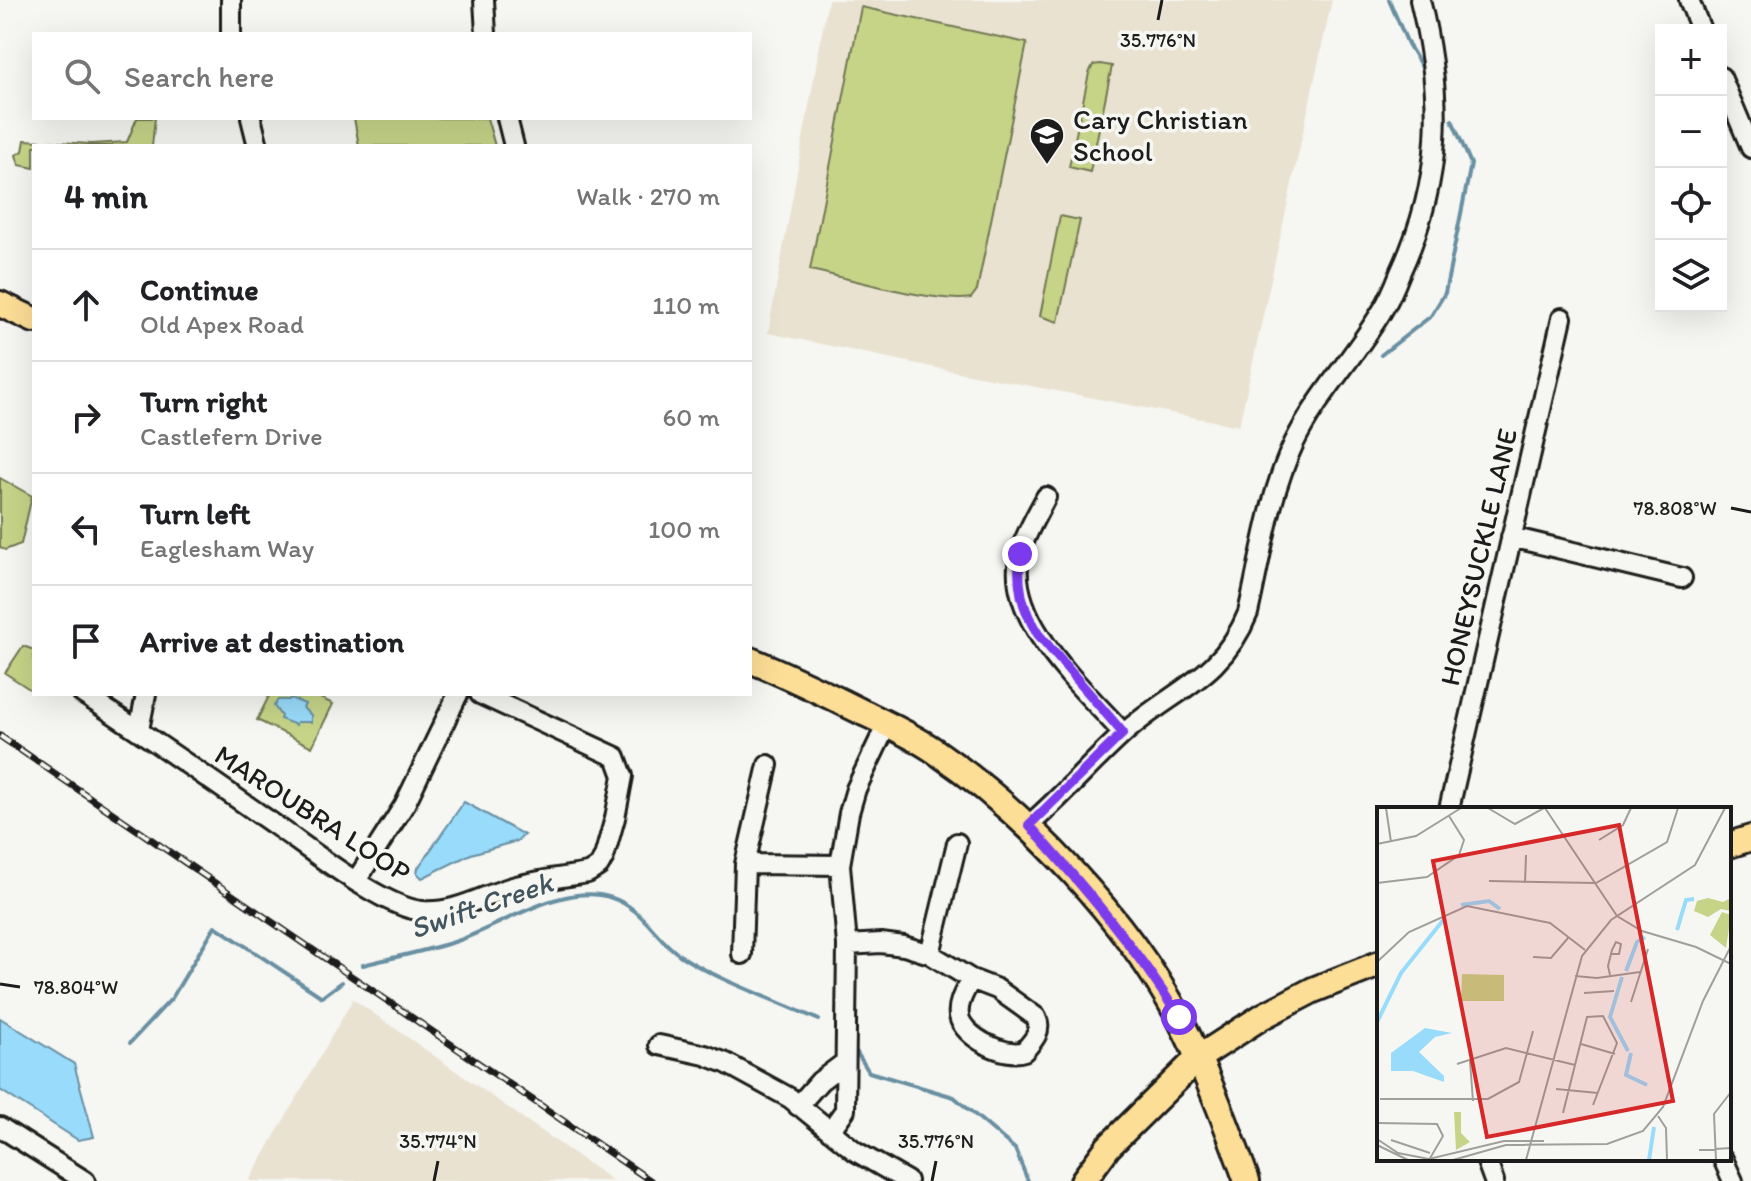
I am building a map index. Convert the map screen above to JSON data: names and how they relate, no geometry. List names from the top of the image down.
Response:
{
  "streets": {
    "street": ["HONEYSUCKLE LANE", "MAROUBRA LOOP"]
  },
  "water": ["Swift Creek"],
  "places": {
    "school or university": ["Cary Christian School"]
  },
  "page": {
    "map_buttons": ["+", "−"],
    "search": "Search here",
    "heading": ["4 min", "Walk · 270 m"],
    "list": [
      ["Continue", "Old Apex Road", "110 m"],
      ["Turn right", "Castlefern Drive", "60 m"],
      ["Turn left", "Eaglesham Way", "100 m"],
      "Arrive at destination"
    ]
  },
  "coordinates": [
    "35.776°N",
    "78.808°W",
    "78.804°W",
    "35.774°N"
  ]
}
